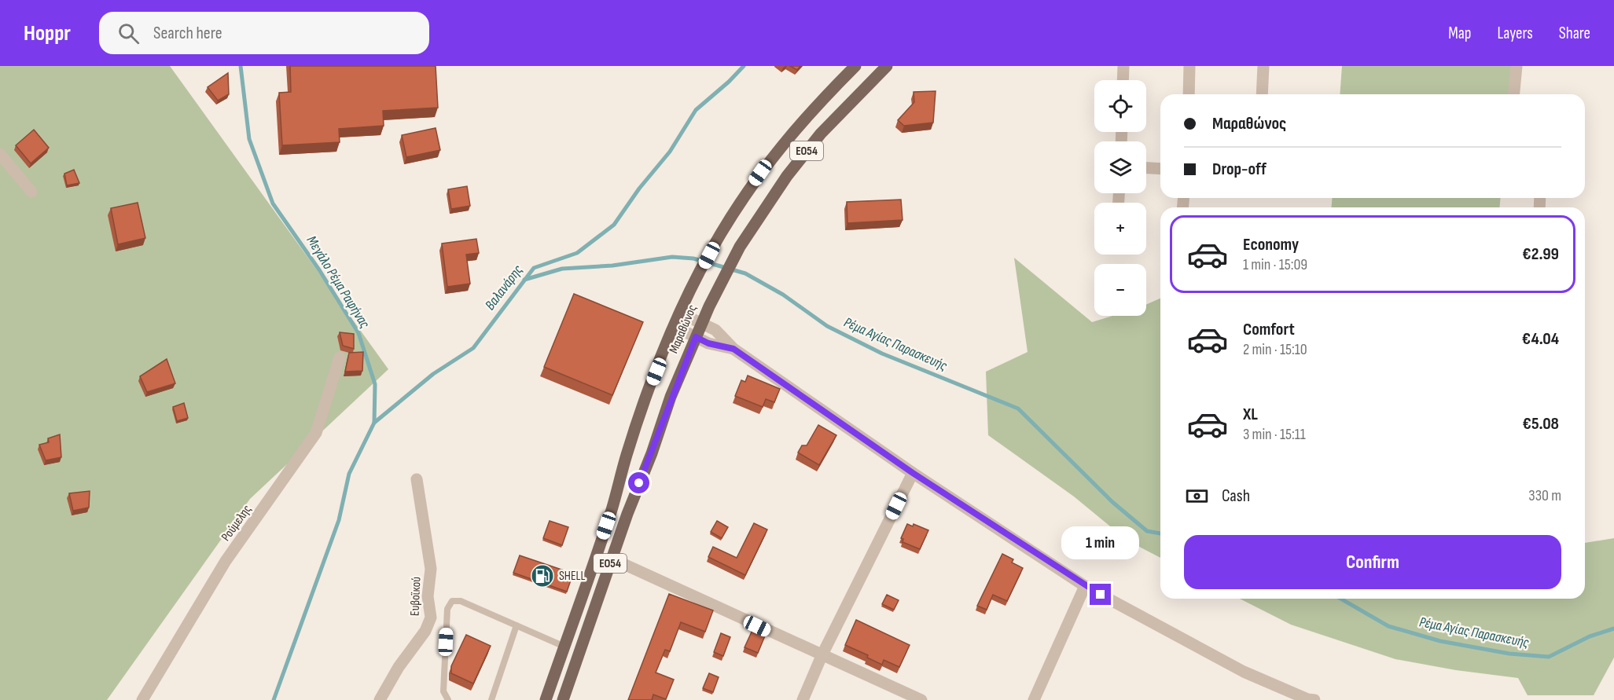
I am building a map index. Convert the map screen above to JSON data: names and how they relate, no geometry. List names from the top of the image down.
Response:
{
  "streets": {
    "main road": ["ΕΟ54", "Μαραθώνος"],
    "street": ["Ρούμελης", "Ευβοϊκού"]
  },
  "water": ["Μεγάλο Ρέμα Ραφήνας", "Βαλανάρης", "Ρέμα Αγίας Παρασκευής"],
  "places": {
    "fuel station": ["SHELL"]
  },
  "page": {
    "header": "Hoppr",
    "search": "Search here",
    "nav": ["Map", "Layers", "Share"],
    "map_buttons": ["+", "−"],
    "banner": ["Μαραθώνος", "Drop-off"],
    "list": [
      {
        "name": "Economy",
        "note": "1 min · 15:09",
        "value": "€2.99"
      },
      {
        "name": "Comfort",
        "note": "2 min · 15:10",
        "value": "€4.04"
      },
      {
        "name": "XL",
        "note": "3 min · 15:11",
        "value": "€5.08"
      }
    ],
    "pay": ["Cash", "330 m"],
    "buttons": "Confirm",
    "bubble": "1 min"
  }
}
